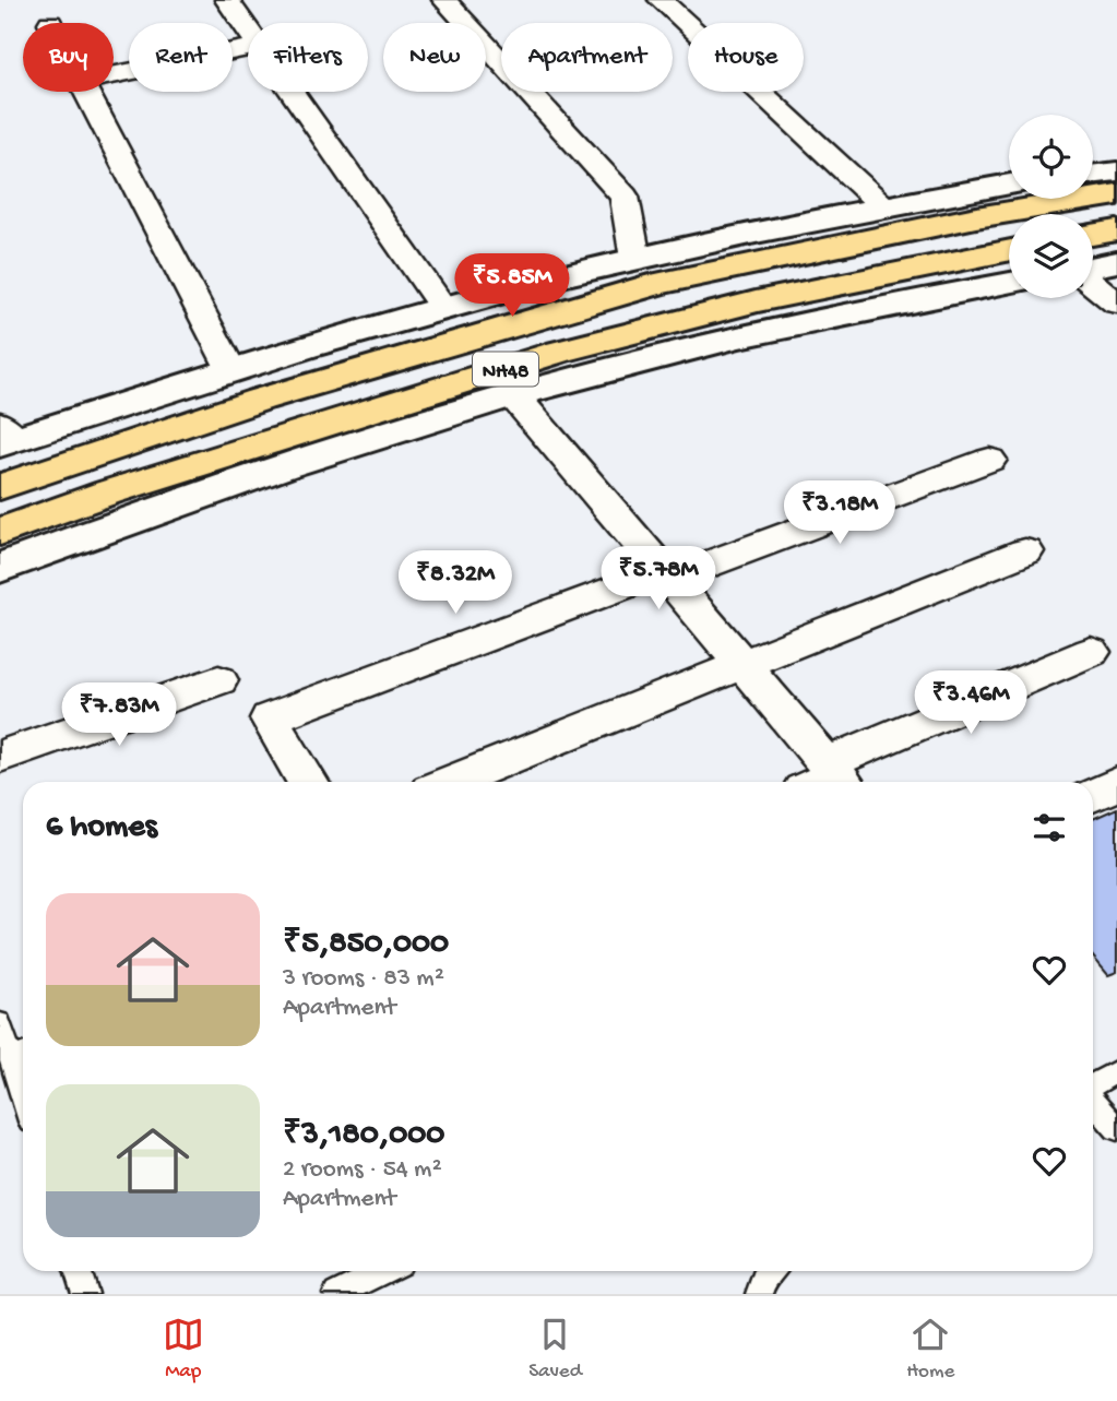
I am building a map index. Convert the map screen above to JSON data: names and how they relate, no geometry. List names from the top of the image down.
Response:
{
  "streets": {
    "highway": ["NH48"]
  },
  "page": {
    "chip": [
      "Buy",
      "Rent",
      "Filters",
      "New",
      "Apartment",
      "House"
    ],
    "price": [
      "₹5.85M",
      "₹3.18M",
      "₹5.78M",
      "₹8.32M",
      "₹3.46M",
      "₹7.83M"
    ],
    "heading": "6 homes",
    "list": [
      {
        "name": "₹5,850,000",
        "note": "3 rooms · 83 m² · Apartment"
      },
      {
        "name": "₹3,180,000",
        "note": "2 rooms · 54 m² · Apartment"
      }
    ],
    "tabs": ["Map", "Saved", "Home"]
  }
}
